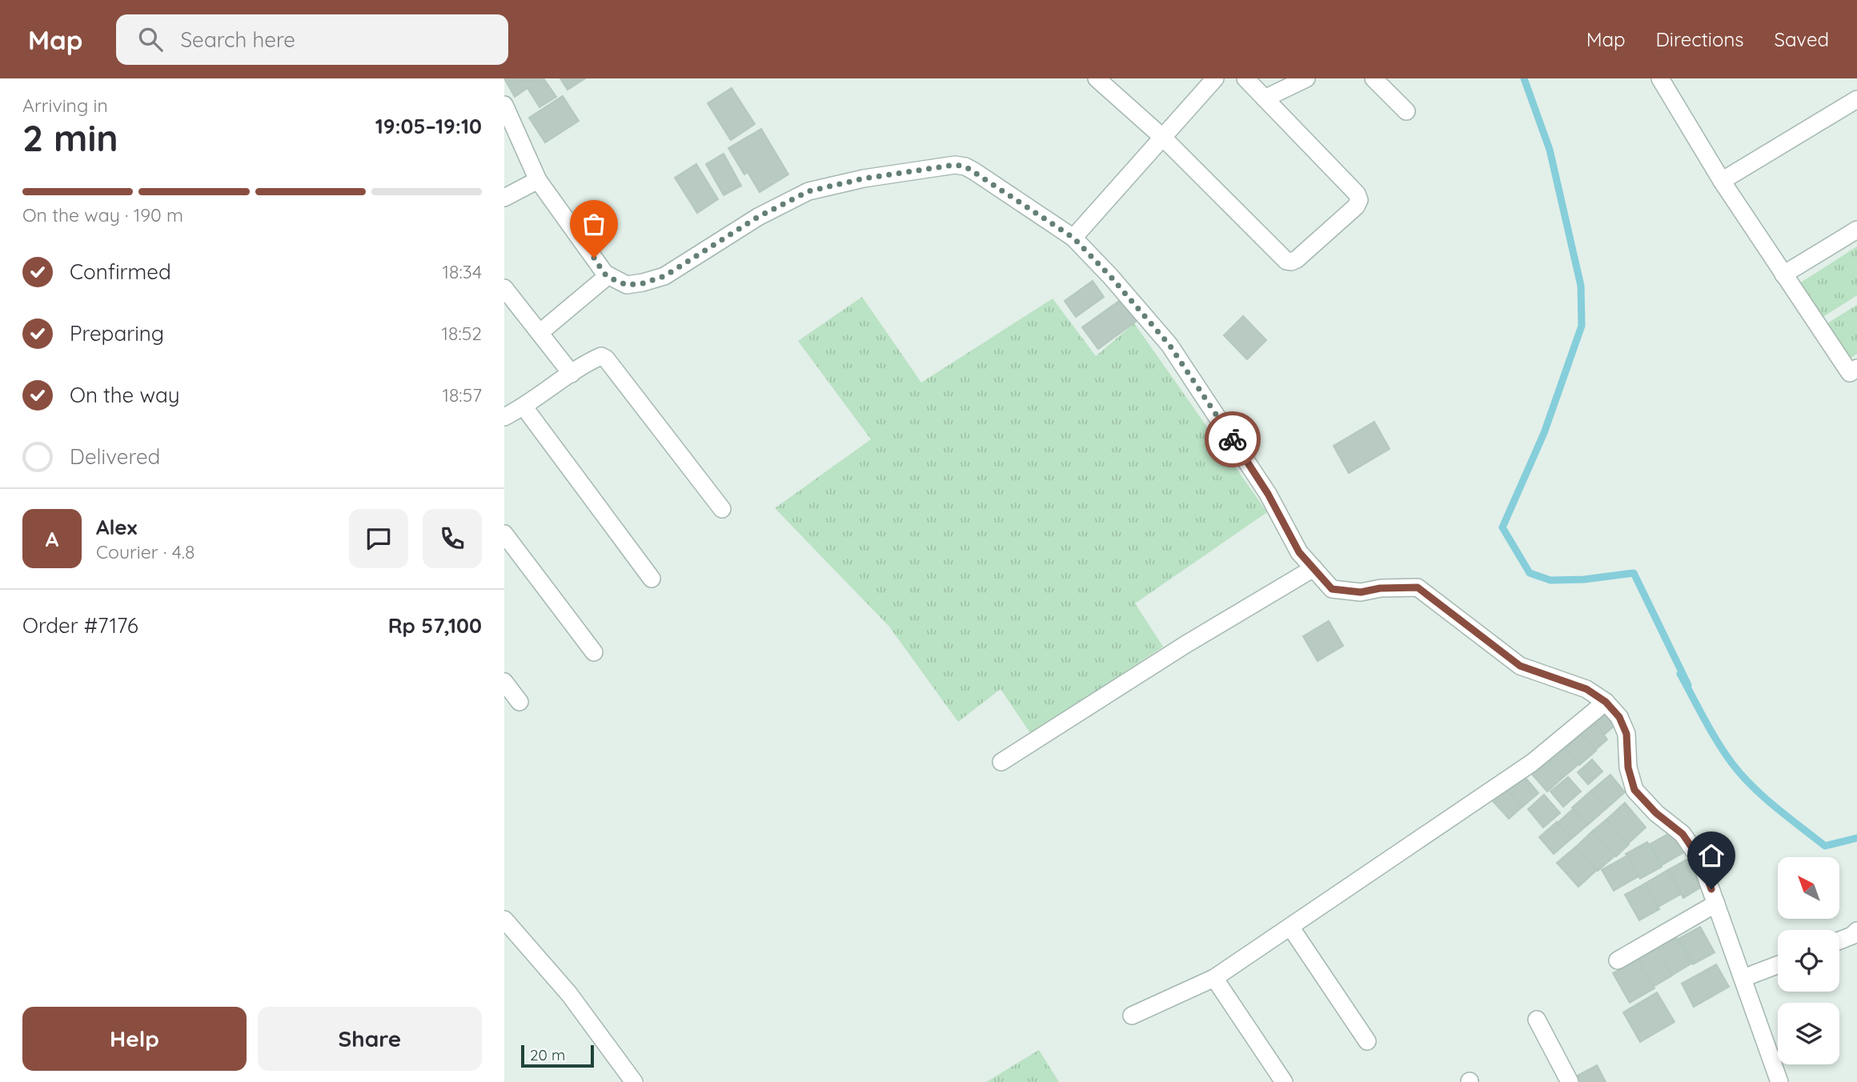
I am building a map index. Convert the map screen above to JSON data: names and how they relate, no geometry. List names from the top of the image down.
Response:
{
  "scale_bar": "20 m",
  "north": "top left",
  "page": {
    "header": "Map",
    "search": "Search here",
    "nav": ["Map", "Directions", "Saved"],
    "heading": ["2 min", "Arriving in", "19:05–19:10"],
    "panel": [
      "Alex",
      "Courier · 4.8",
      "Order #7176",
      "Rp 57,100"
    ],
    "bar": "On the way · 190 m",
    "list": [
      ["Confirmed", "18:34"],
      ["Preparing", "18:52"],
      ["On the way", "18:57"],
      "Delivered"
    ],
    "round": "A",
    "buttons": ["Help", "Share"],
    "scale": "20 m"
  }
}
